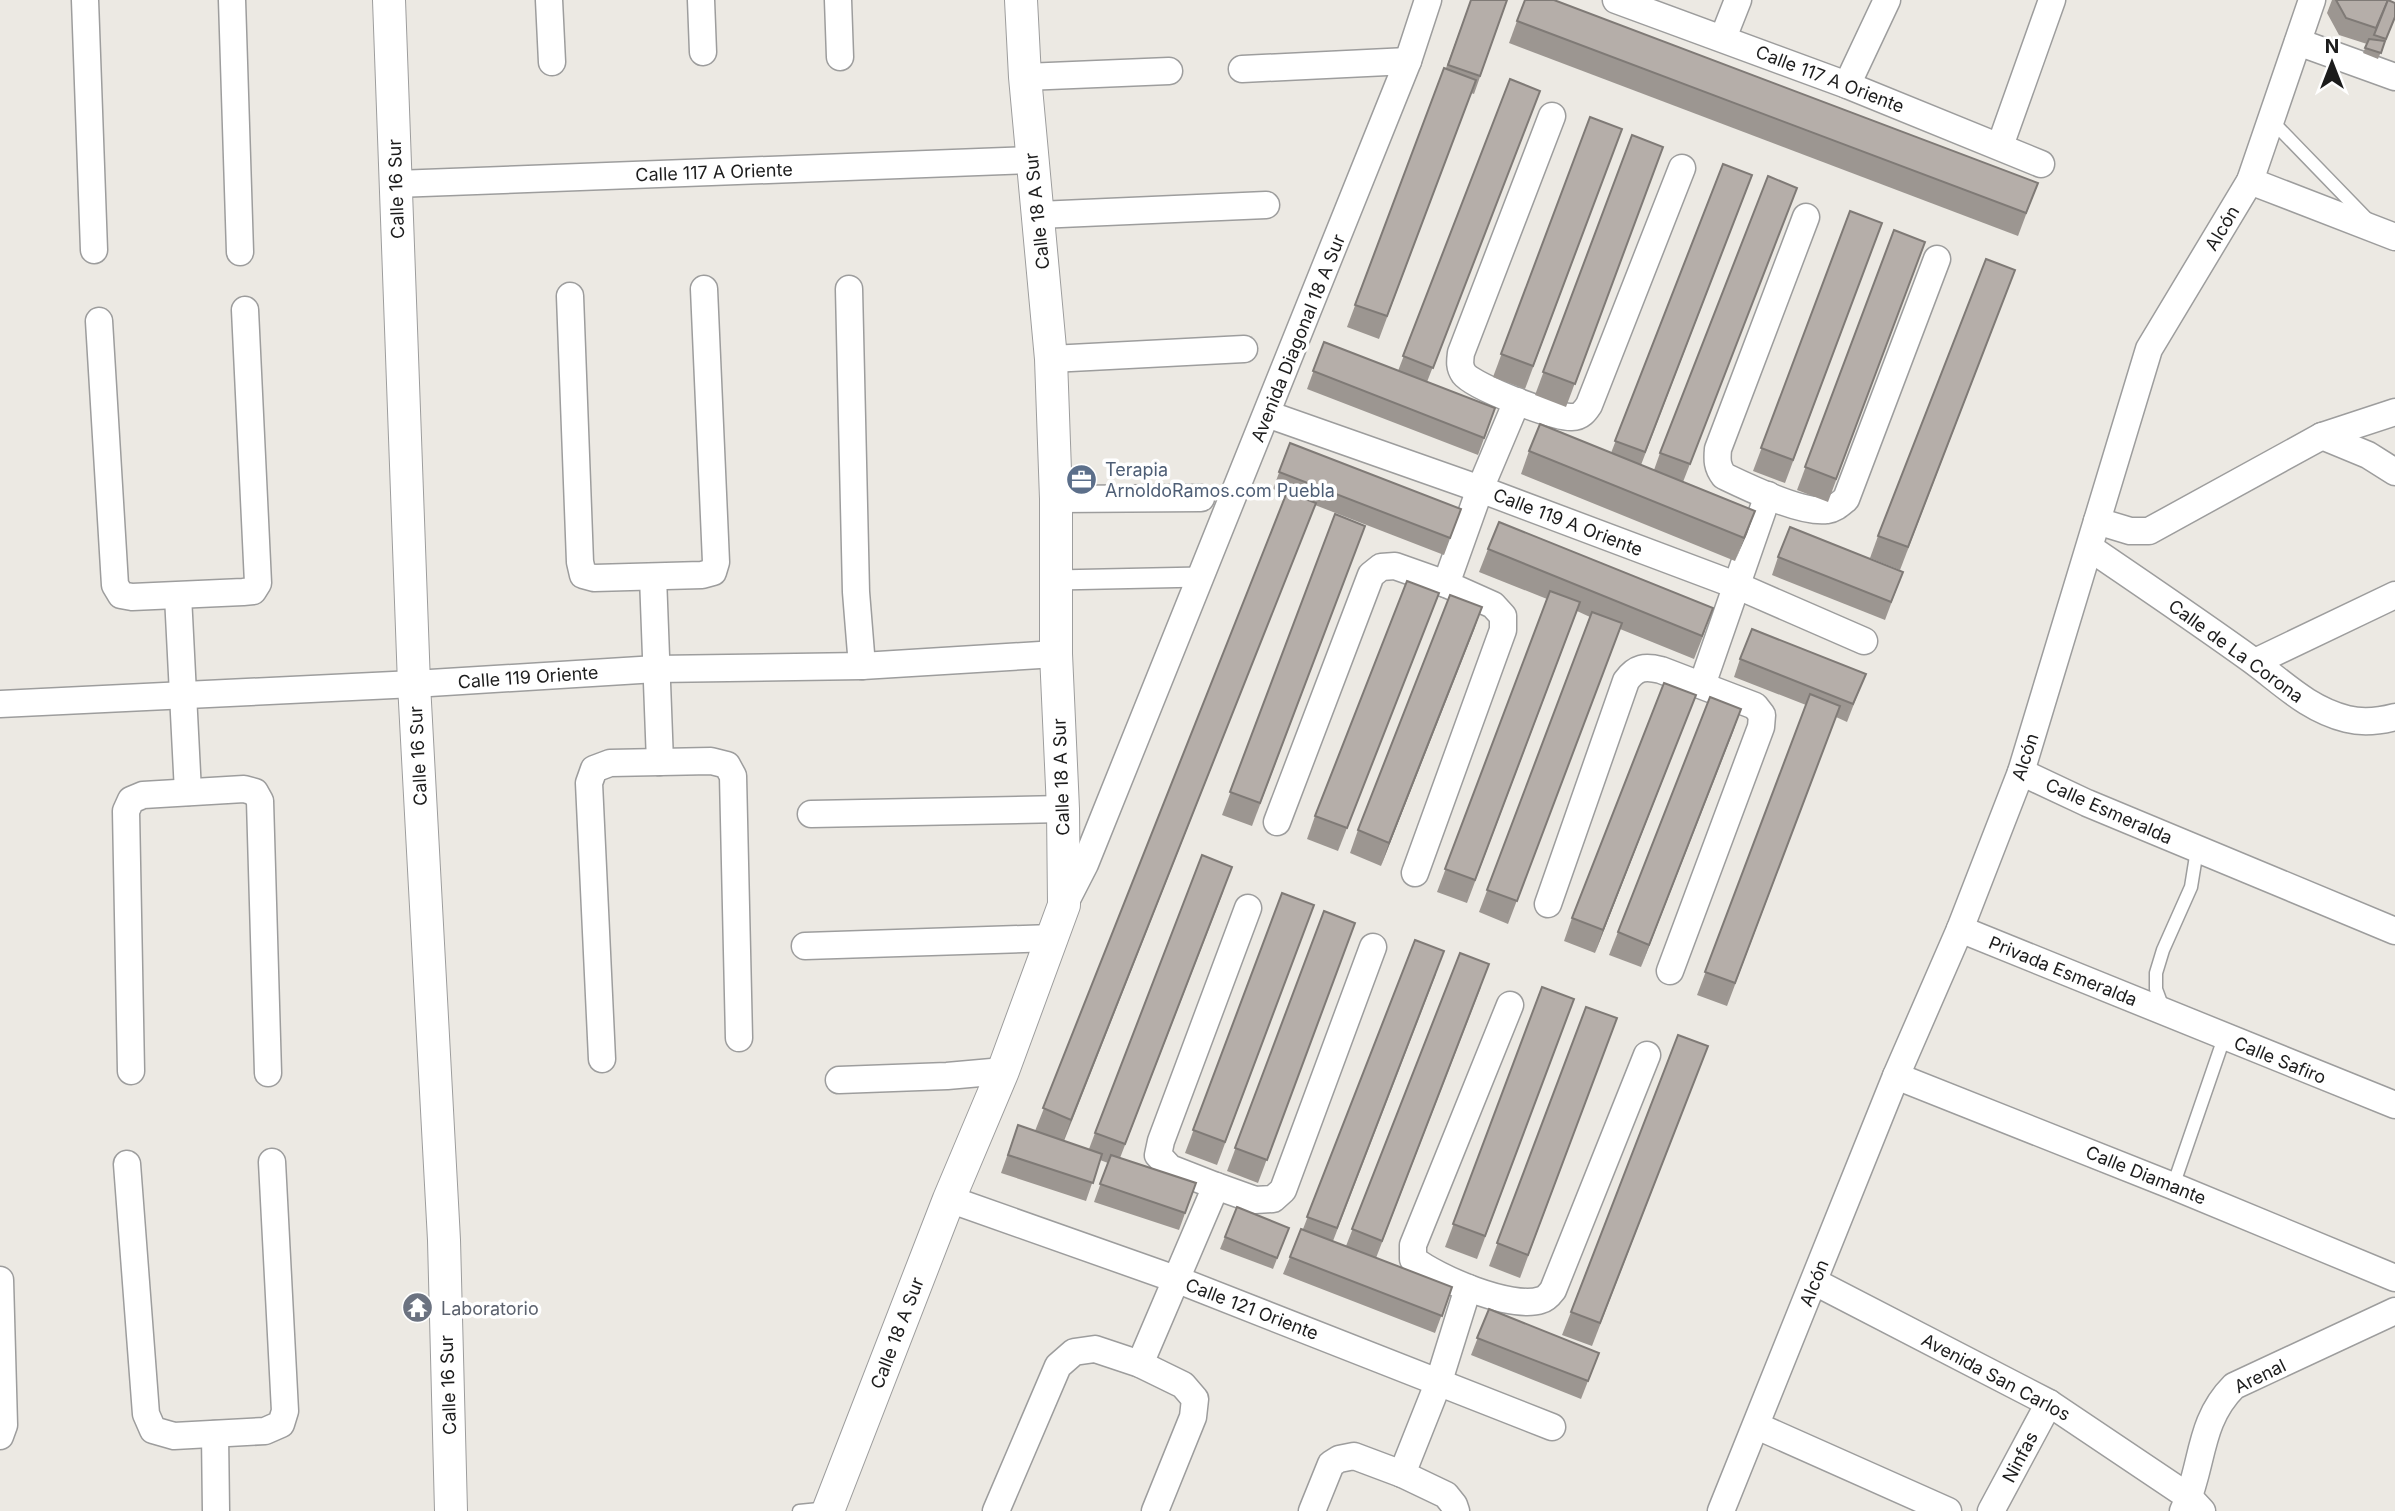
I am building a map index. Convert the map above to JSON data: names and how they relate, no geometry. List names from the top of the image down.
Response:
{
  "streets": {
    "street": [
      "Calle 117 A Oriente",
      "Calle 16 Sur",
      "Calle 18 A Sur",
      "Alcón",
      "Avenida Diagonal 18 A Sur",
      "Calle 119 A Oriente",
      "Calle de La Corona",
      "Calle 119 Oriente",
      "Calle Esmeralda",
      "Privada Esmeralda",
      "Calle Safiro",
      "Calle Diamante",
      "Calle 121 Oriente",
      "Arenal",
      "Avenida San Carlos",
      "Ninfas"
    ]
  },
  "crossings": [
    ["Calle 117 A Oriente", "Calle 16 Sur"],
    ["Calle 117 A Oriente", "Calle 18 A Sur"],
    ["Calle 16 Sur", "Calle 119 Oriente"],
    ["Calle 18 A Sur", "Avenida Diagonal 18 A Sur"],
    ["Calle 18 A Sur", "Calle 119 Oriente"],
    ["Calle 18 A Sur", "Calle 121 Oriente"],
    ["Alcón", "Calle de La Corona"],
    ["Alcón", "Calle Esmeralda"],
    ["Alcón", "Privada Esmeralda"],
    ["Alcón", "Calle Diamante"],
    ["Alcón", "Avenida San Carlos"],
    ["Avenida Diagonal 18 A Sur", "Calle 119 A Oriente"],
    ["Privada Esmeralda", "Calle Safiro"],
    ["Arenal", "Avenida San Carlos"],
    ["Avenida San Carlos", "Ninfas"]
  ],
  "places": {
    "office": ["Terapia ArnoldoRamos.com Puebla"],
    "temple": ["Laboratorio"]
  },
  "north": "top"
}
